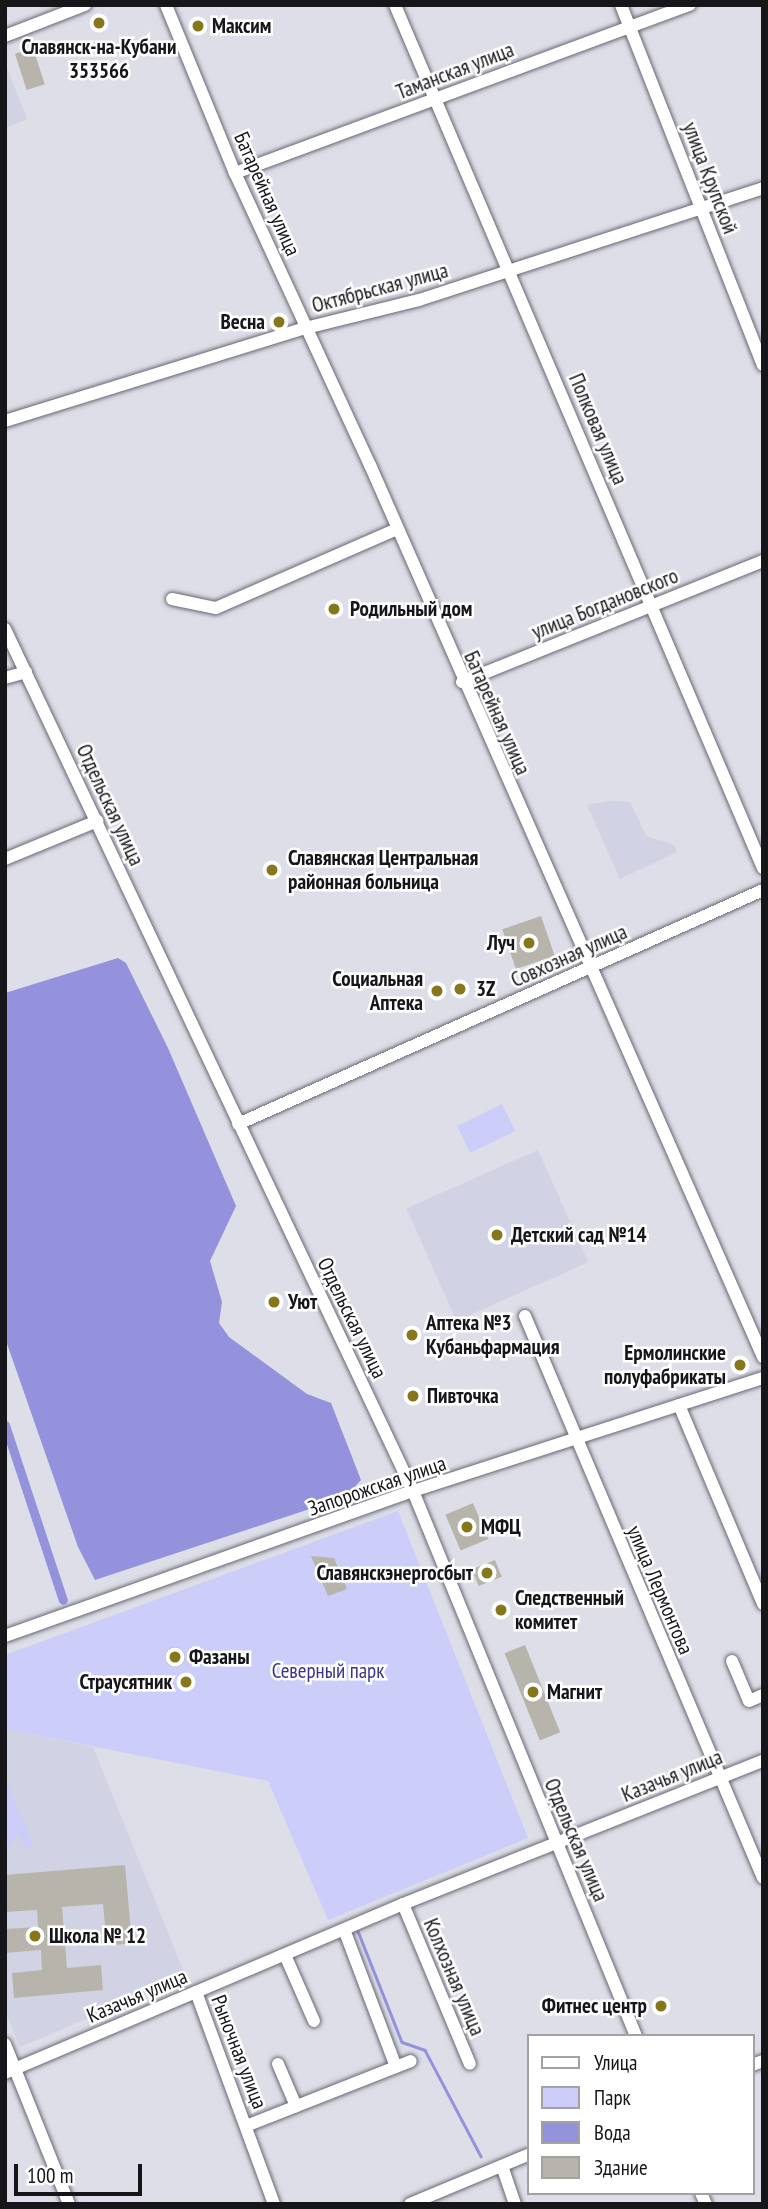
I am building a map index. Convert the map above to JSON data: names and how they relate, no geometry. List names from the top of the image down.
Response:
{
  "streets": {
    "street": [
      "Таманская улица",
      "улица Крупской",
      "Батарейная улица",
      "Октябрьская улица",
      "Полковая улица",
      "улица Богдановского",
      "Отдельская улица",
      "Совхозная улица",
      "Запорожская улица",
      "улица Лермонтова",
      "Казачья улица",
      "Колхозная улица",
      "Рыночная улица"
    ]
  },
  "crossings": [
    ["Таманская улица", "улица Крупской"],
    ["Таманская улица", "Батарейная улица"],
    ["Таманская улица", "Полковая улица"],
    ["улица Крупской", "Октябрьская улица"],
    ["Батарейная улица", "Октябрьская улица"],
    ["Батарейная улица", "улица Богдановского"],
    ["Батарейная улица", "Совхозная улица"],
    ["Октябрьская улица", "Полковая улица"],
    ["Полковая улица", "улица Богдановского"],
    ["Отдельская улица", "Совхозная улица"],
    ["Отдельская улица", "Запорожская улица"],
    ["Отдельская улица", "Казачья улица"],
    ["Запорожская улица", "улица Лермонтова"],
    ["улица Лермонтова", "Казачья улица"],
    ["Казачья улица", "Колхозная улица"],
    ["Казачья улица", "Рыночная улица"]
  ],
  "parks": ["Северный парк"],
  "places": [
    "Славянск-на-Кубани 353566",
    "Максим",
    "Весна",
    "Родильный дом",
    "Славянская Центральная районная больница",
    "Луч",
    "3Z",
    "Социальная Аптека",
    "Детский сад №14",
    "Уют",
    "Аптека №3 Кубаньфармация",
    "Ермолинские полуфабрикаты",
    "Пивточка",
    "МФЦ",
    "Славянскэнергосбыт",
    "Следственный комитет",
    "Фазаны",
    "Страусятник",
    "Магнит",
    "Школа № 12",
    "Фитнес центр"
  ],
  "legend": [
    "Улица",
    "Парк",
    "Вода",
    "Здание"
  ],
  "scale_bar": "100 m"
}
